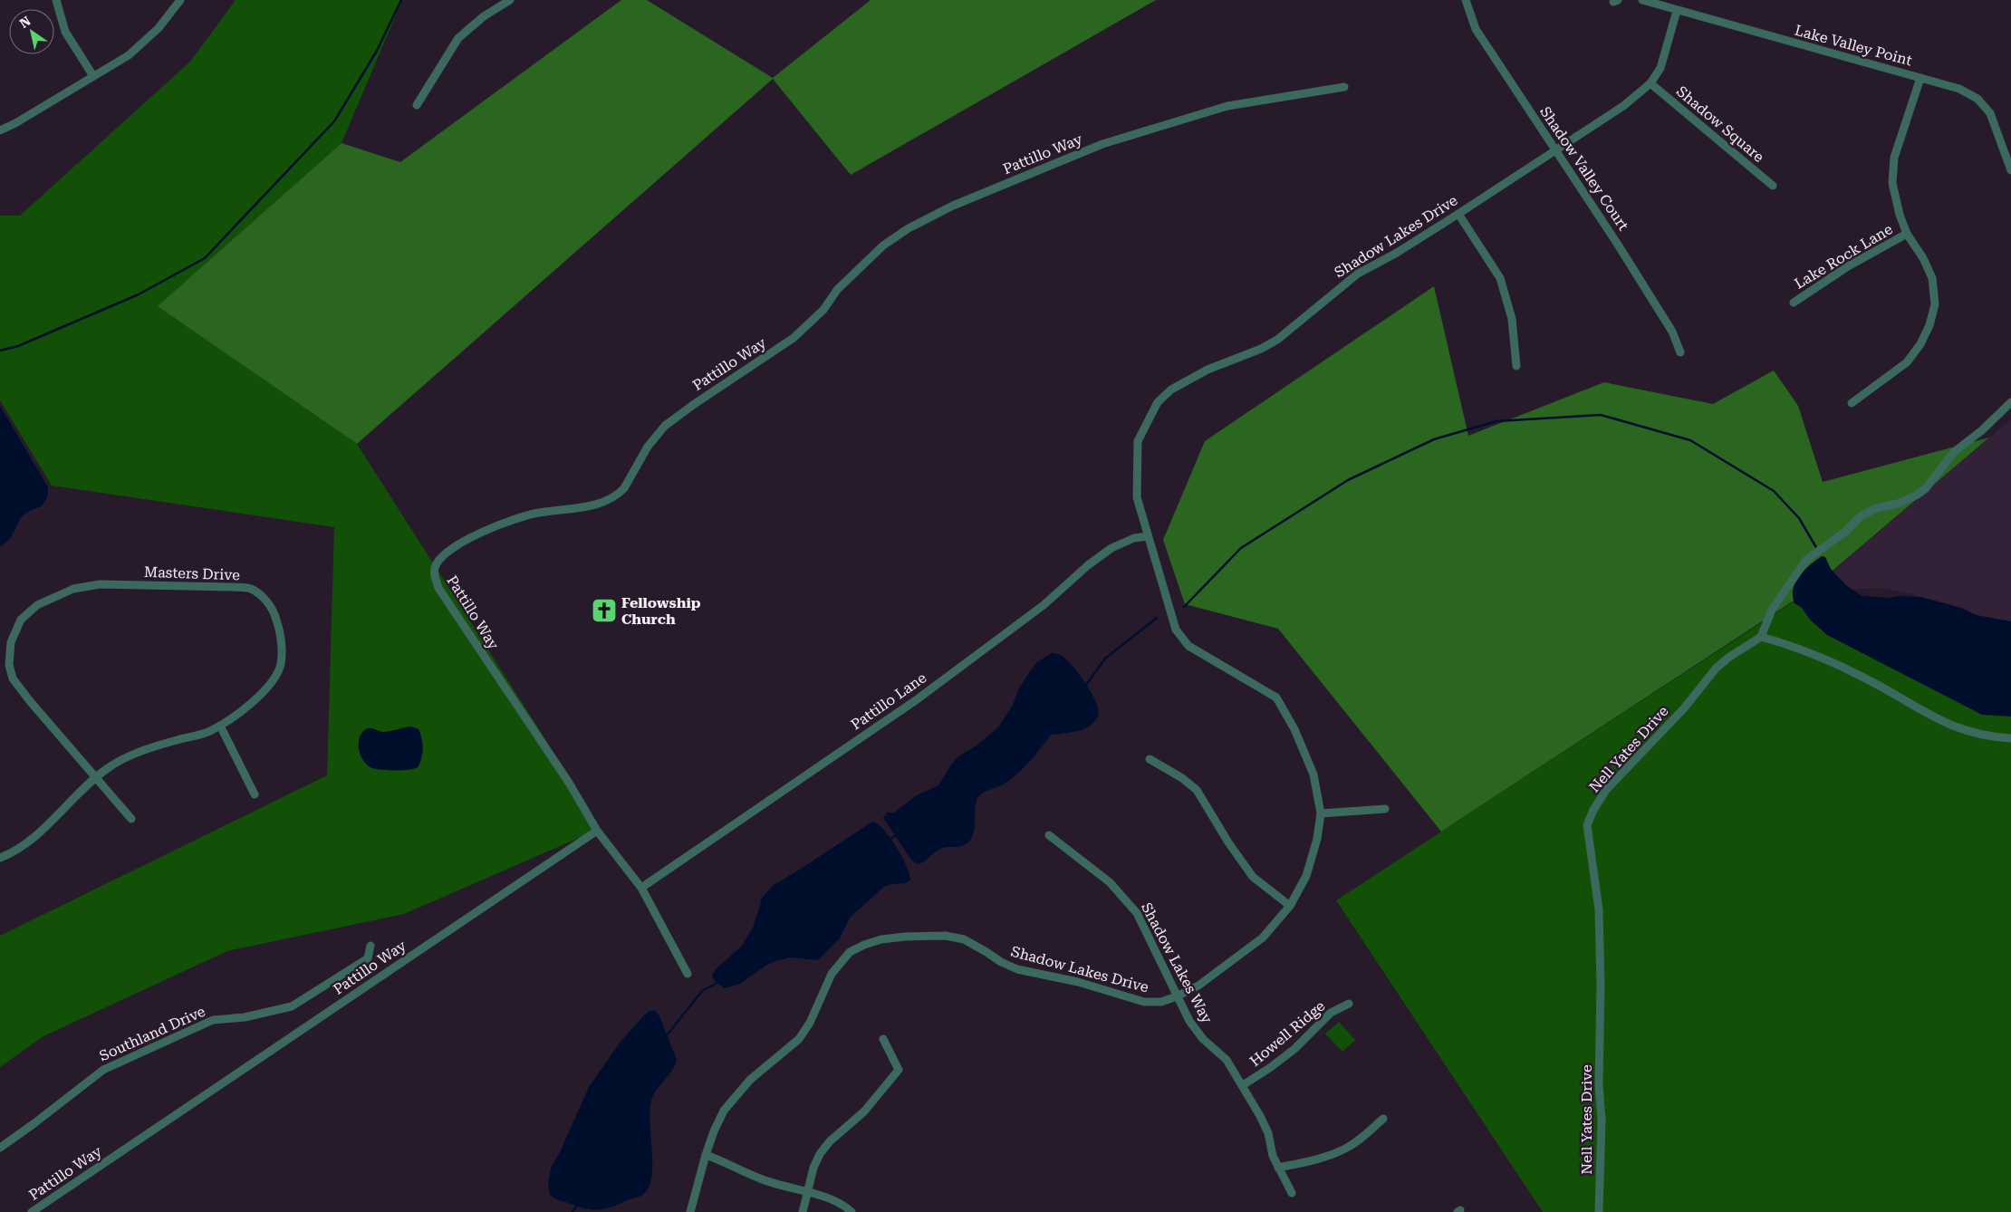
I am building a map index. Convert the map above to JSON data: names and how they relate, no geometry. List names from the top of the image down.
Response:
{
  "streets": {
    "street": [
      "Lake Valley Point",
      "Shadow Square",
      "Pattillo Way",
      "Shadow Valley Court",
      "Shadow Lakes Drive",
      "Lake Rock Lane",
      "Masters Drive",
      "Pattillo Lane",
      "Nell Yates Drive",
      "Shadow Lakes Way",
      "Southland Drive",
      "Howell Ridge"
    ]
  },
  "crossings": [
    ["Lake Valley Point", "Shadow Lakes Drive"],
    ["Shadow Square", "Shadow Lakes Drive"],
    ["Shadow Valley Court", "Shadow Lakes Drive"],
    ["Shadow Lakes Drive", "Pattillo Lane"],
    ["Shadow Lakes Drive", "Shadow Lakes Way"],
    ["Shadow Lakes Way", "Howell Ridge"]
  ],
  "places": {
    "church": ["Fellowship Church"]
  },
  "north": "top left"
}
